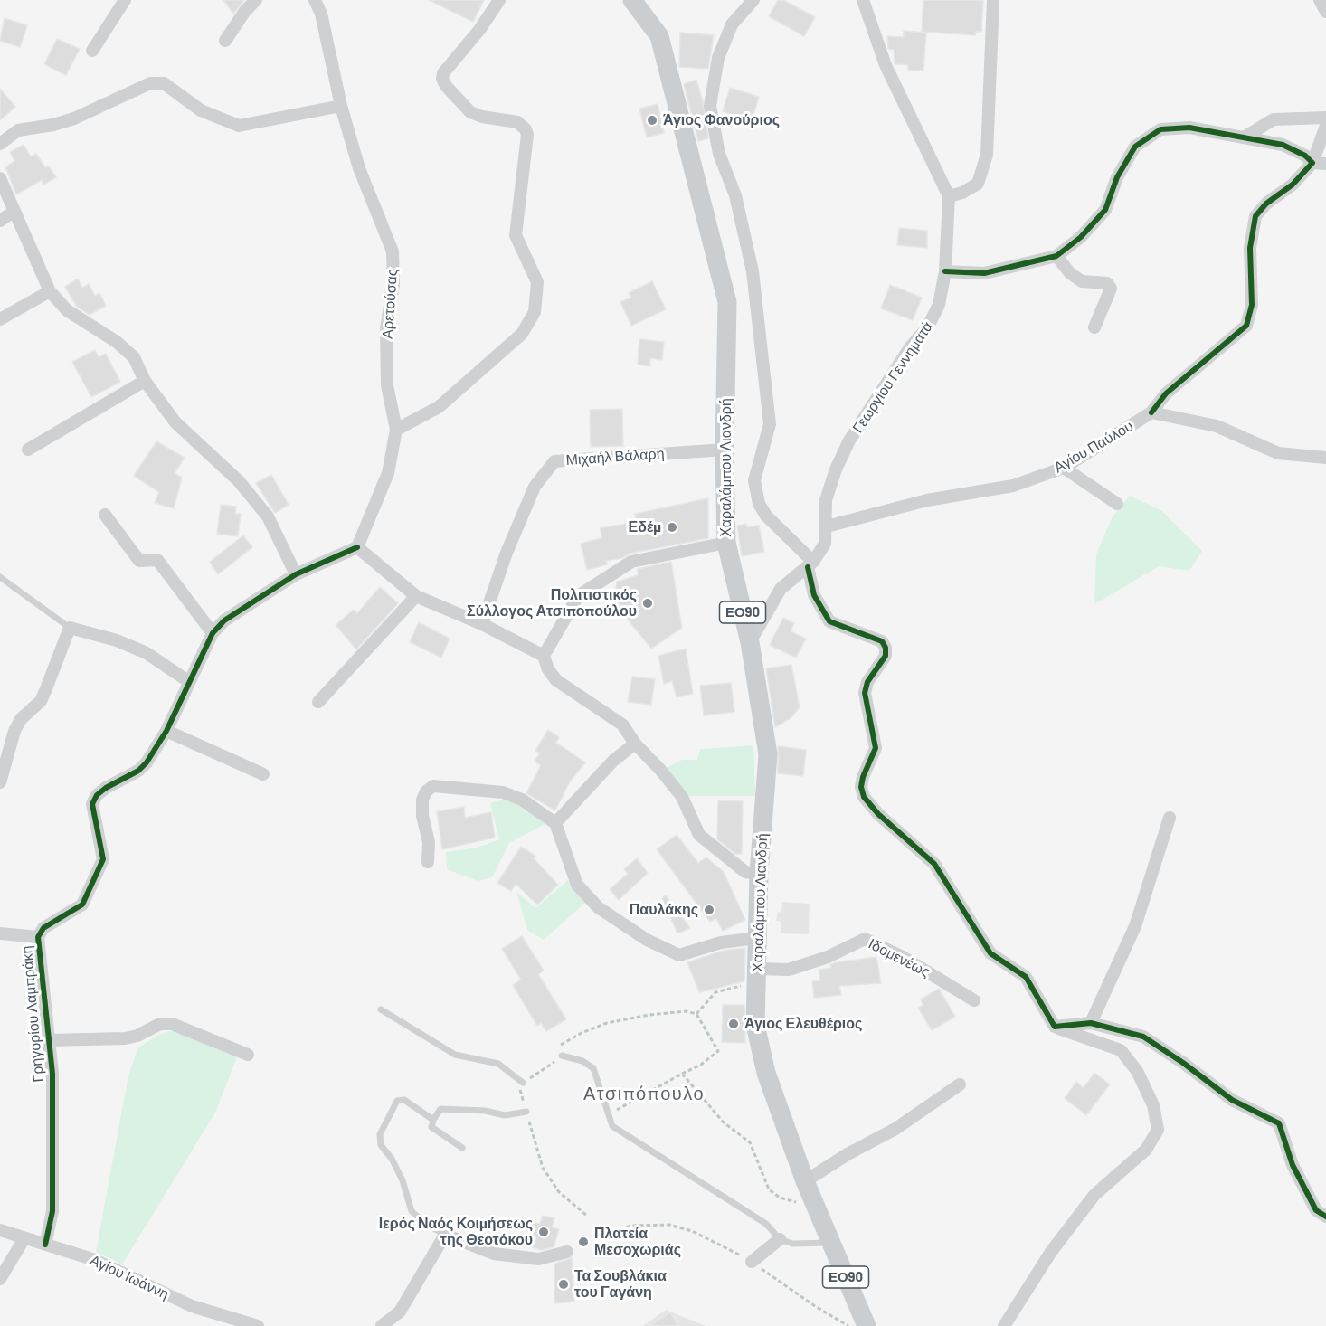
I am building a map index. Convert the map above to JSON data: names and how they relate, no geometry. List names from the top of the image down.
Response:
{
  "streets": {
    "main road": ["Χαραλάμπου Λιανδρή", "ΕΟ90"],
    "street": [
      "Αρετούσας",
      "Γεωργίου Γεννηματά",
      "Αγίου Παύλου",
      "Μιχαήλ Βάλαρη",
      "Ιδομενέως",
      "Γρηγορίου Λαμπράκη",
      "Αγίου Ιωάννη"
    ]
  },
  "crossings": [
    ["Αρετούσας", "Γρηγορίου Λαμπράκη"],
    ["Γεωργίου Γεννηματά", "Αγίου Παύλου"],
    ["Μιχαήλ Βάλαρη", "Χαραλάμπου Λιανδρή"],
    ["Χαραλάμπου Λιανδρή", "ΕΟ90"],
    ["Χαραλάμπου Λιανδρή", "Ιδομενέως"],
    ["Γρηγορίου Λαμπράκη", "Αγίου Ιωάννη"]
  ],
  "districts": ["Ατσιπόπουλο"],
  "places": [
    "Άγιος Φανούριος",
    "Εδέμ",
    "Πολιτιστικός Σύλλογος Ατσιποπούλου",
    "Παυλάκης",
    "Άγιος Ελευθέριος",
    "Ιερός Ναός Κοιμήσεως της Θεοτόκου",
    "Πλατεία Μεσοχωριάς",
    "Τα Σουβλάκια του Γαγάνη"
  ]
}
